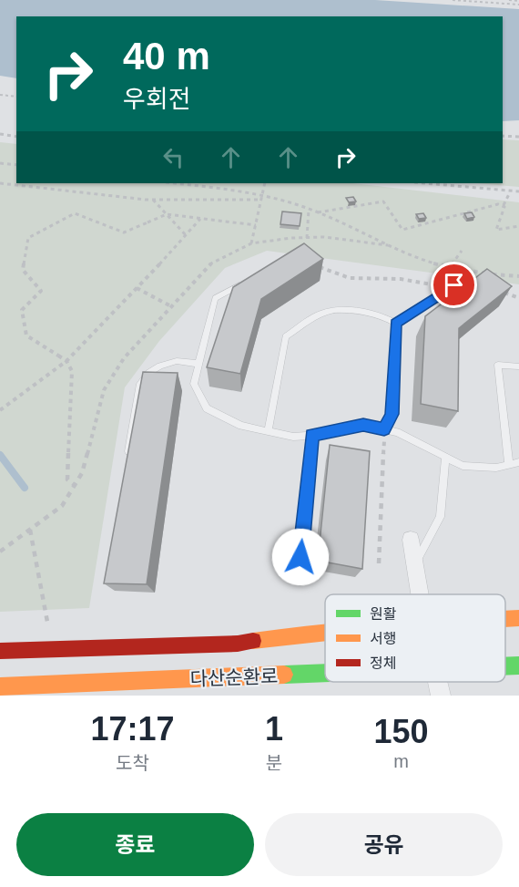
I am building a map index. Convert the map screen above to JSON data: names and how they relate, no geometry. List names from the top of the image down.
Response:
{
  "streets": {
    "street": ["다산순환로"]
  },
  "legend": ["원활", "서행", "정체"],
  "page": {
    "turn": ["40 m", "우회전"],
    "eta": [
      "17:17",
      "도착",
      "1",
      "분",
      "150",
      "m"
    ],
    "buttons": ["종료", "공유"]
  }
}
